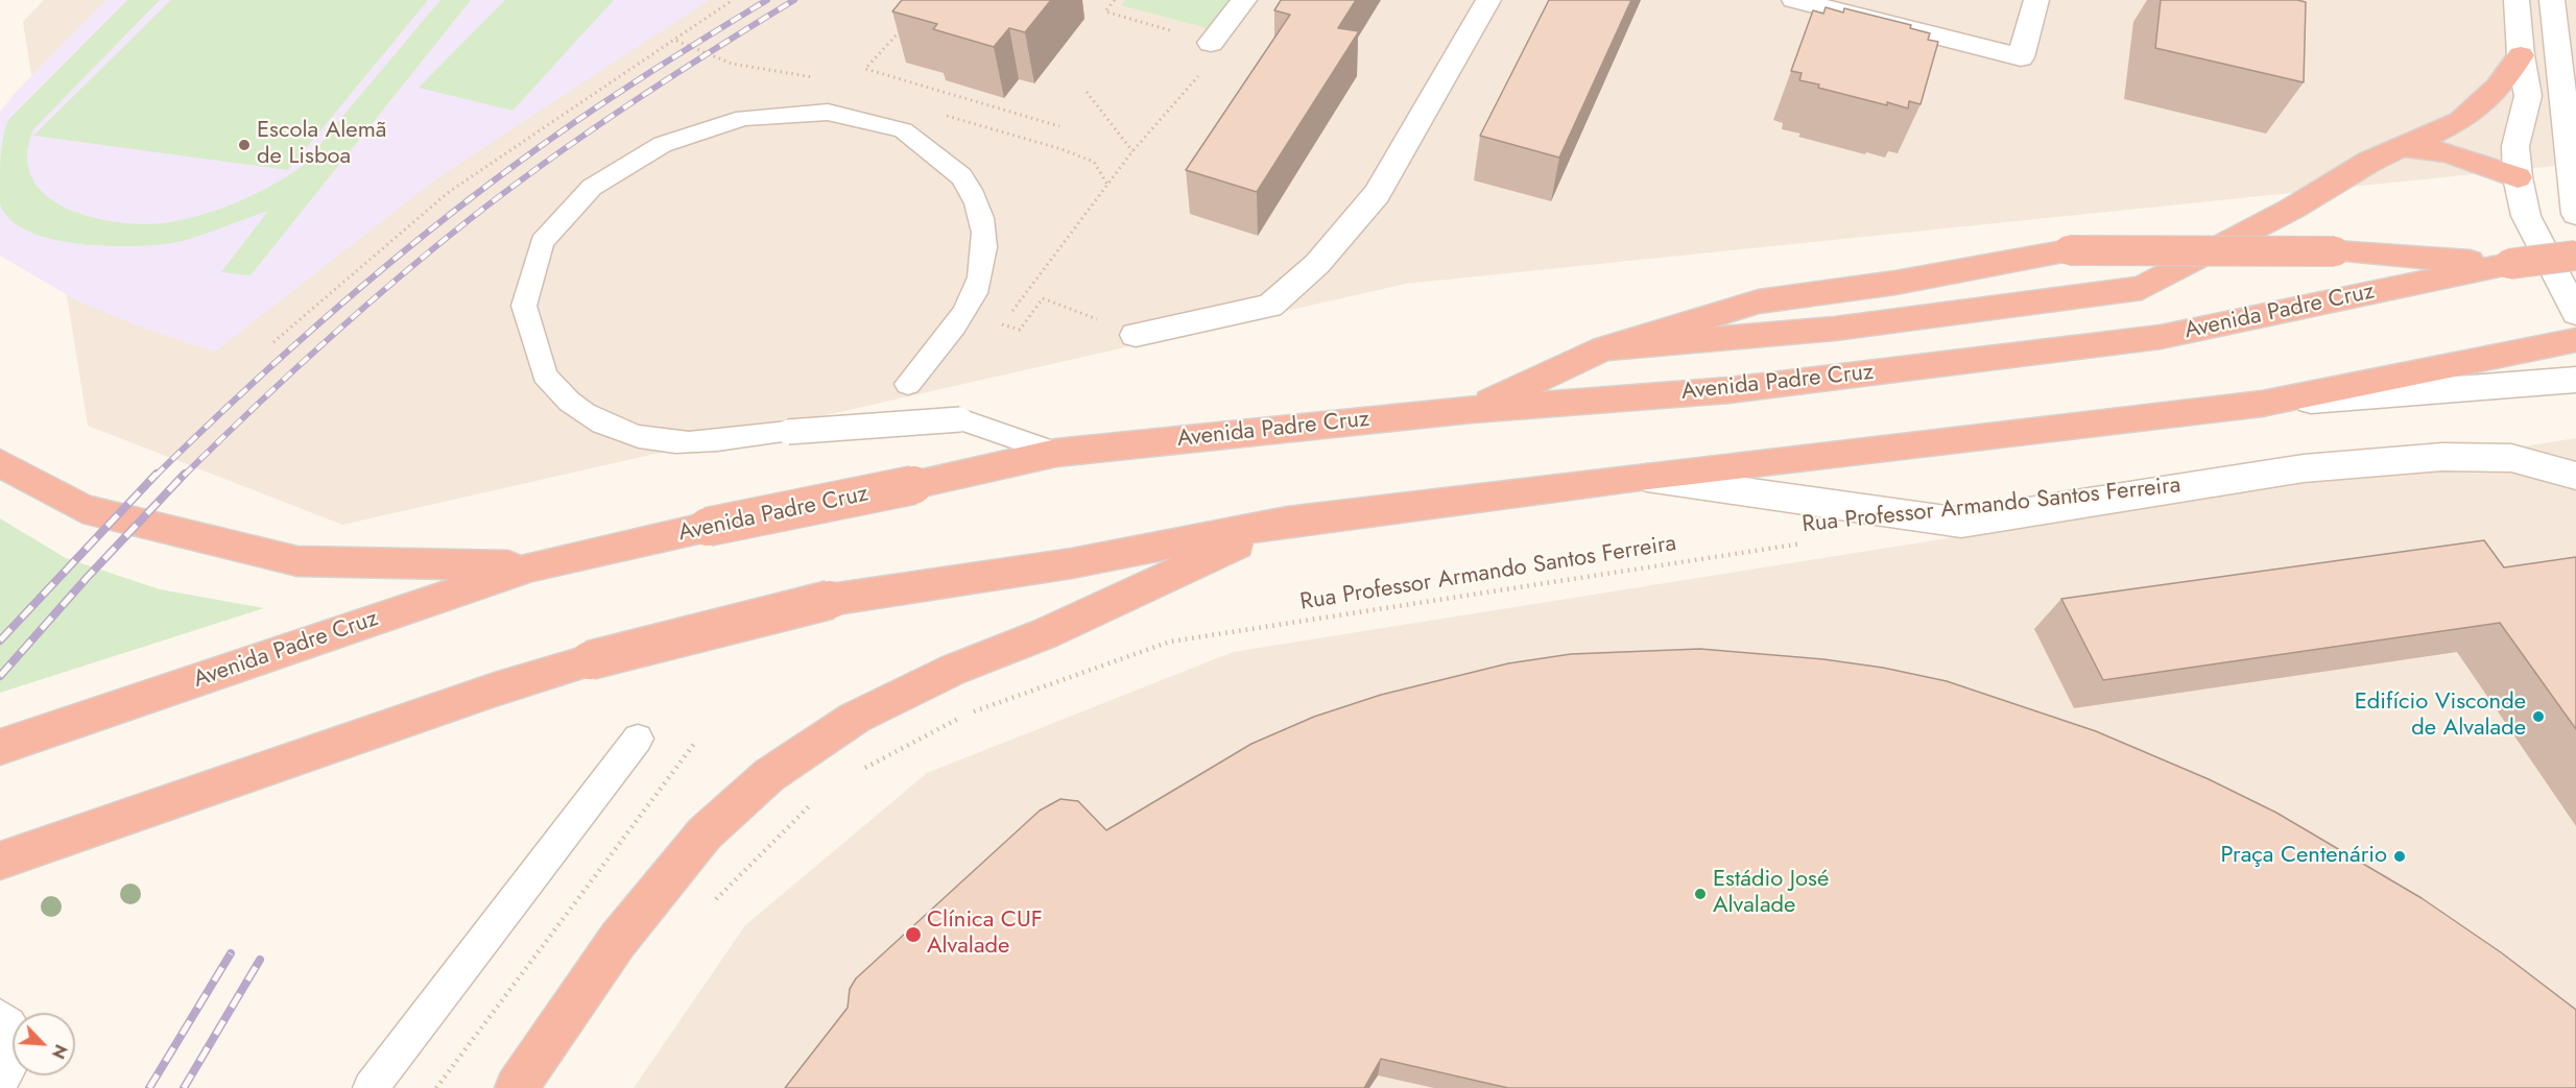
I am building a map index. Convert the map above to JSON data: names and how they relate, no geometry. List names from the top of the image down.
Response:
{
  "streets": {
    "highway": ["Avenida Padre Cruz"],
    "path": ["Rua Professor Armando Santos Ferreira"]
  },
  "places": [
    "Escola Alemã de Lisboa",
    "Edifício Visconde de Alvalade",
    "Praça Centenário",
    "Estádio José Alvalade",
    "Clínica CUF Alvalade"
  ],
  "north": "bottom right"
}
